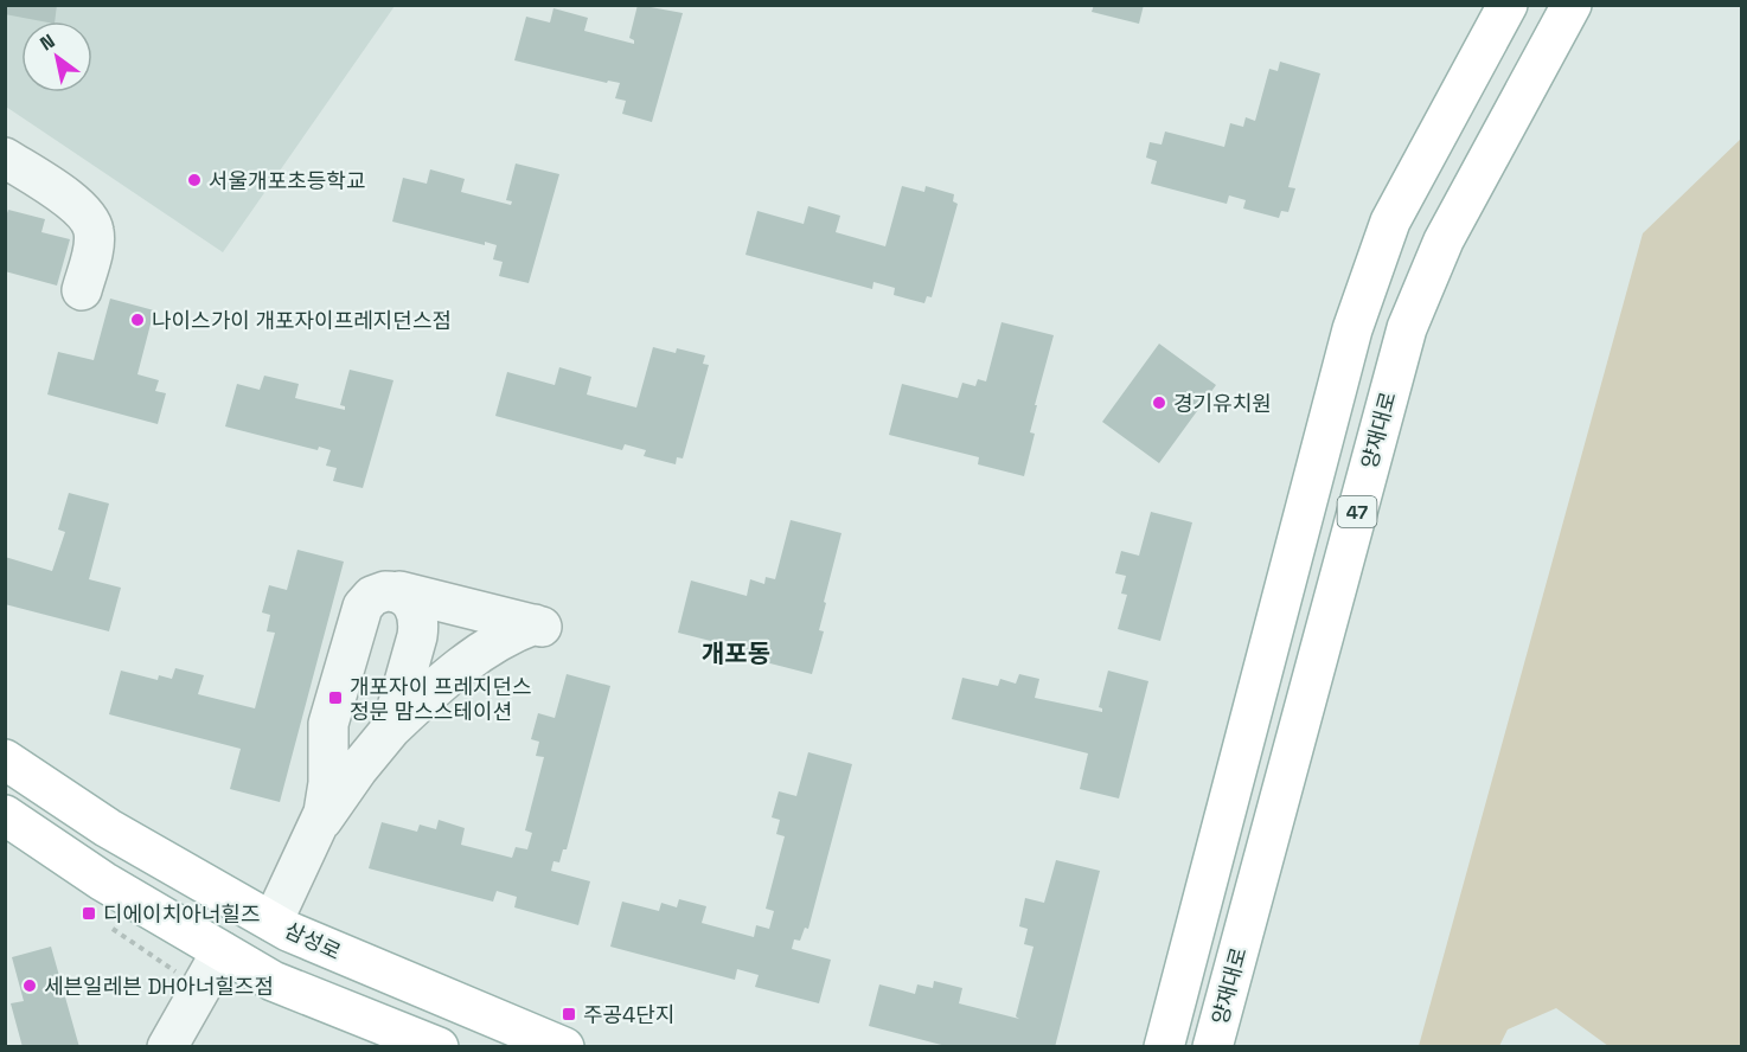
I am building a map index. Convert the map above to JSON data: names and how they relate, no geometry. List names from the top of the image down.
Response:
{
  "streets": {
    "main road": ["양재대로", "47", "삼성로"]
  },
  "districts": ["개포동"],
  "places": {
    "other": [
      "서울개포초등학교",
      "나이스가이 개포자이프레지던스점",
      "경기유치원",
      "세븐일레븐 DH아너힐즈점"
    ],
    "transit": ["개포자이 프레지던스 정문 맘스스테이션", "디에이치아너힐즈", "주공4단지"]
  },
  "north": "top left"
}
